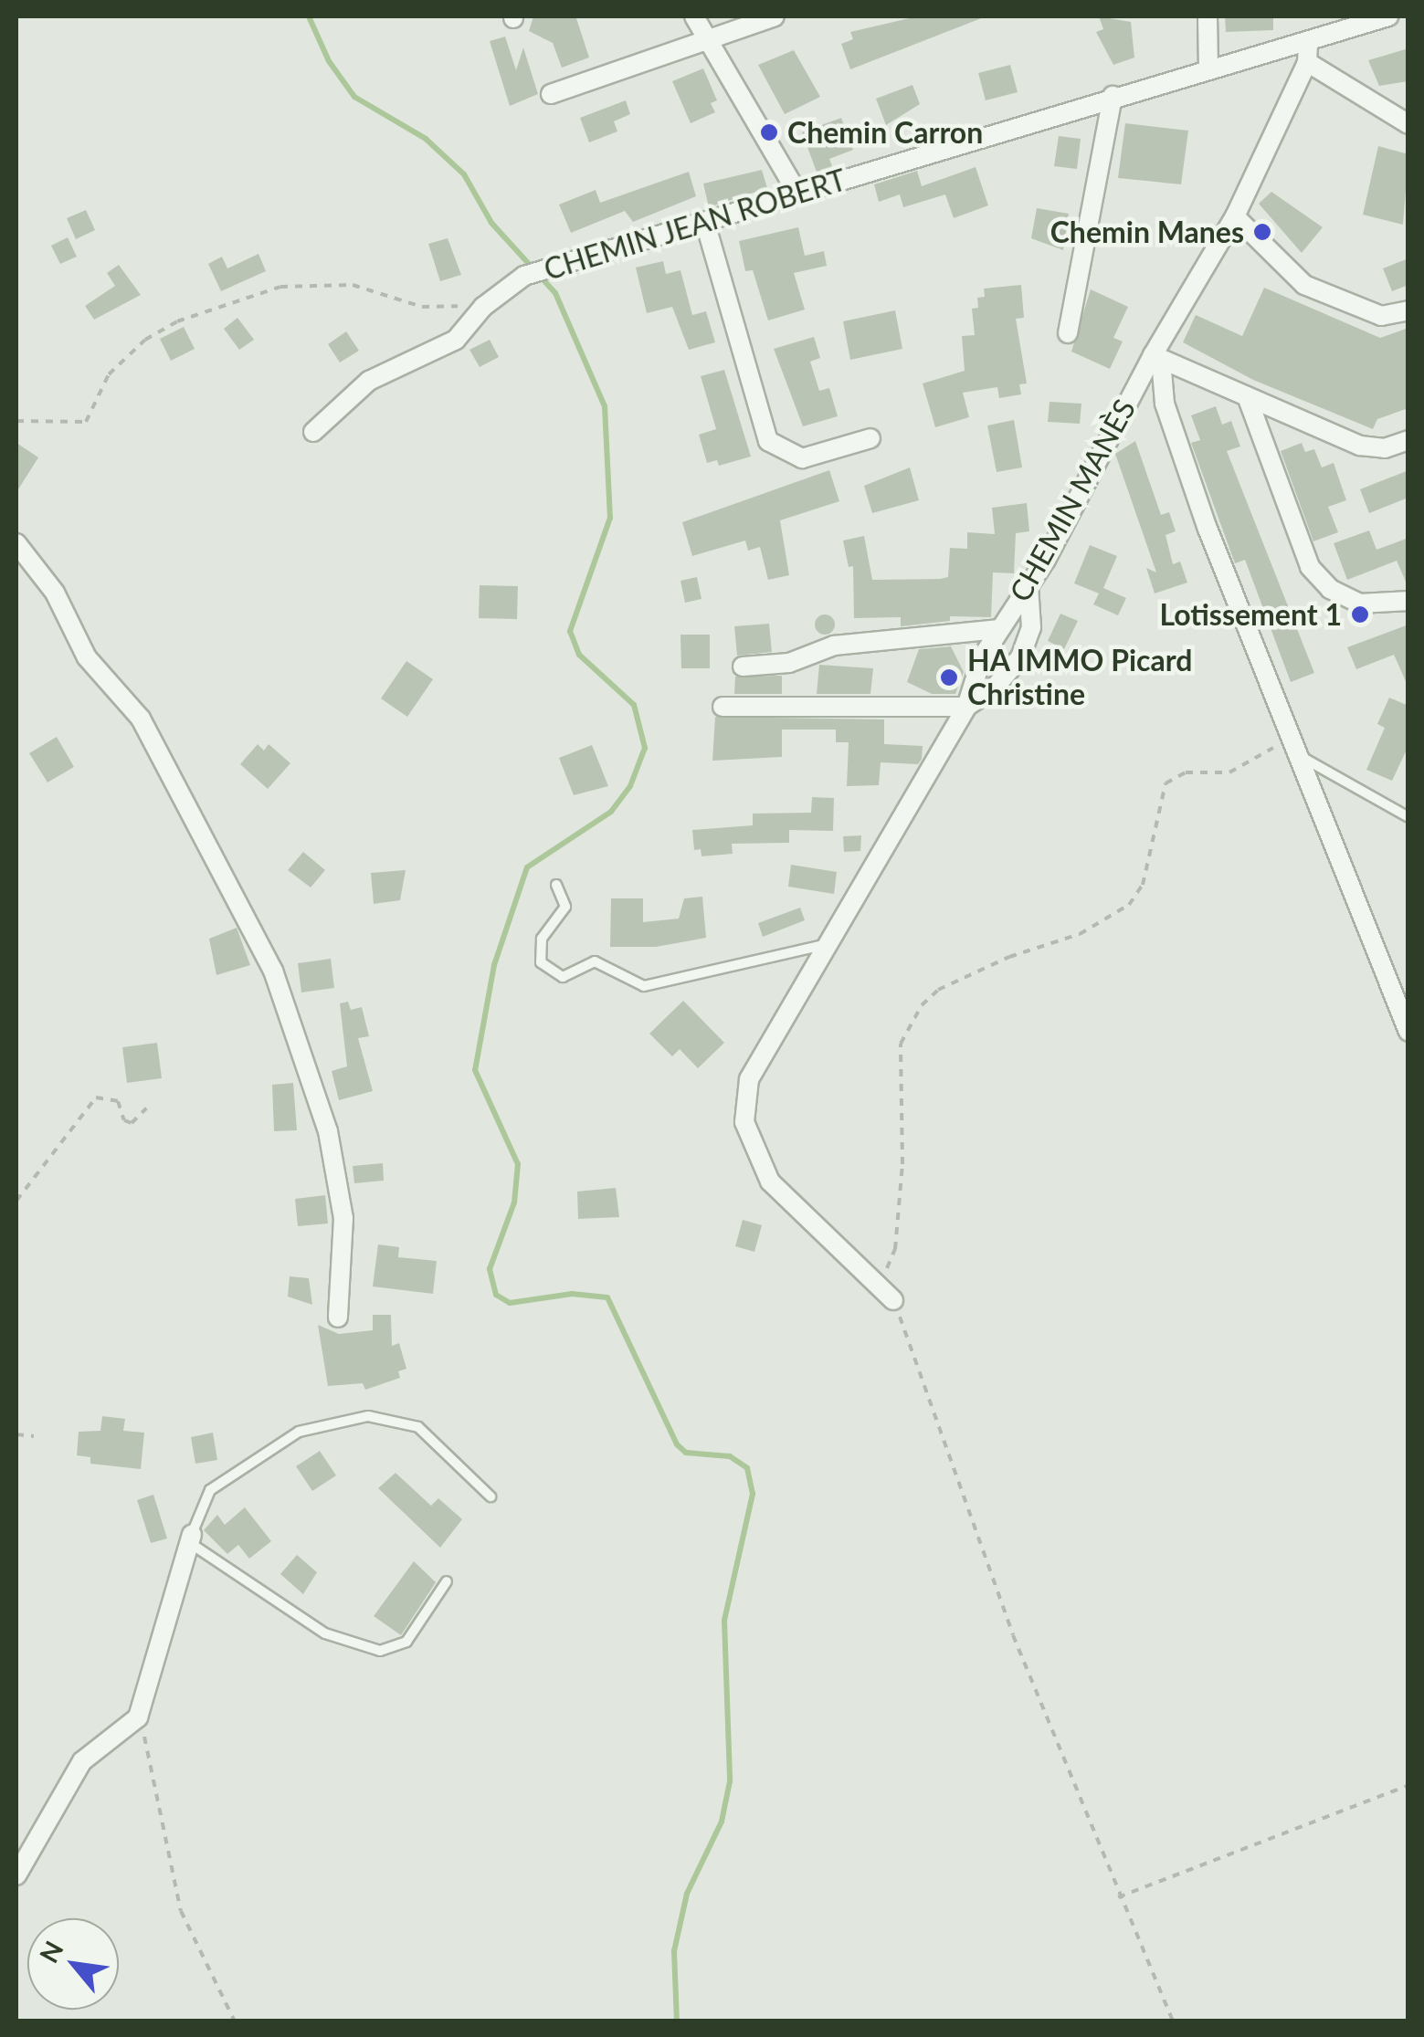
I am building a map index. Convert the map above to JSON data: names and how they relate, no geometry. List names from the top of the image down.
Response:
{
  "streets": {
    "street": ["CHEMIN JEAN ROBERT", "CHEMIN MANÈS"]
  },
  "crossings": [
    ["CHEMIN JEAN ROBERT", "CHEMIN MANÈS"]
  ],
  "places": [
    "Chemin Carron",
    "Chemin Manes",
    "Lotissement 1",
    "HA IMMO Picard Christine"
  ],
  "north": "top left"
}
